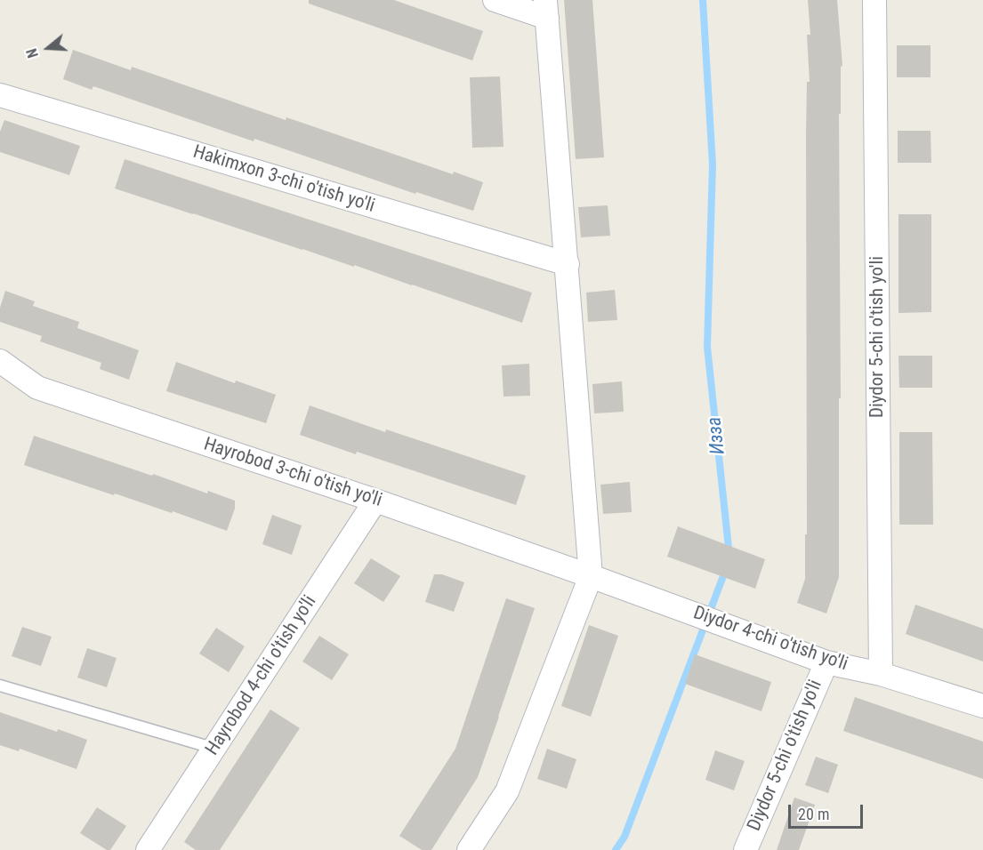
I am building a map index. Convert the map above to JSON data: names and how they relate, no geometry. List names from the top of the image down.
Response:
{
  "streets": {
    "street": [
      "Hakimxon 3-chi o'tish yo'li",
      "Diydor 5-chi o'tish yo'li",
      "Hayrobod 3-chi o'tish yo'li",
      "Diydor 4-chi o'tish yo'li",
      "Hayrobod 4-chi o'tish yo'li"
    ]
  },
  "crossings": [
    ["Diydor 5-chi o'tish yo'li", "Diydor 4-chi o'tish yo'li"],
    ["Hayrobod 3-chi o'tish yo'li", "Diydor 4-chi o'tish yo'li"],
    ["Hayrobod 3-chi o'tish yo'li", "Hayrobod 4-chi o'tish yo'li"]
  ],
  "water": ["Изза"],
  "scale_bar": "20 m",
  "north": "left"
}
